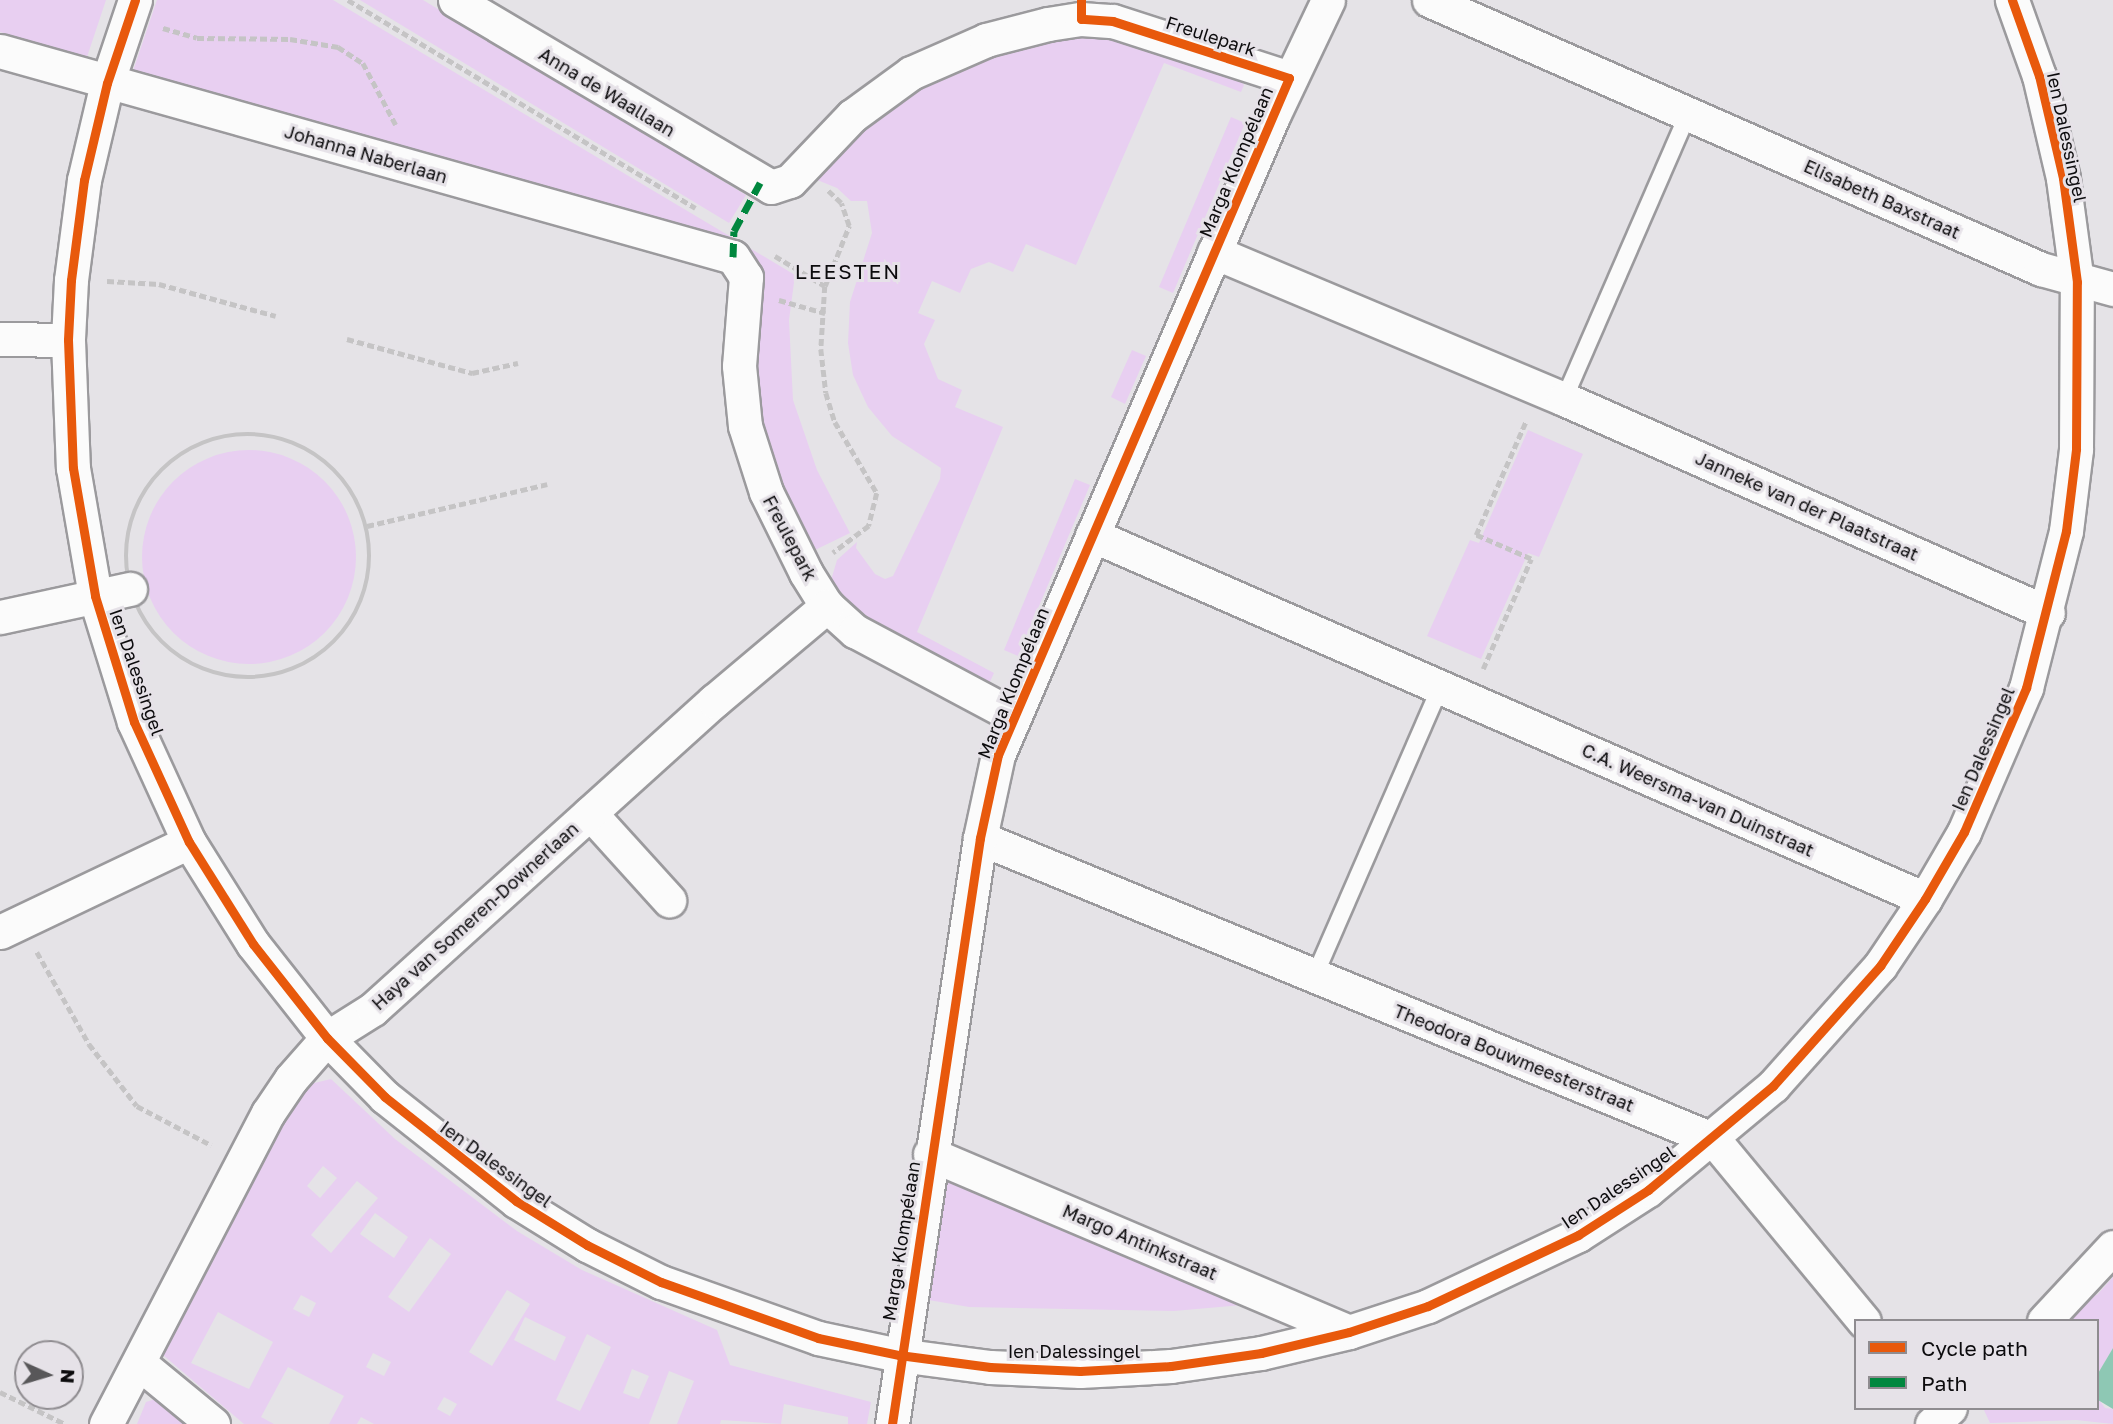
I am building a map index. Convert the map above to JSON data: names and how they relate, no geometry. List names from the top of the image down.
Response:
{
  "streets": {
    "street": [
      "Freulepark",
      "Anna de Waallaan",
      "Ien Dalessingel",
      "Johanna Naberlaan",
      "Marga Klompélaan",
      "Elisabeth Baxstraat",
      "Janneke van der Plaatstraat",
      "C.A. Weersma-van Duinstraat",
      "Haya van Someren-Downerlaan",
      "Theodora Bouwmeesterstraat",
      "Margo Antinkstraat"
    ]
  },
  "crossings": [
    ["Freulepark", "Anna de Waallaan"],
    ["Freulepark", "Johanna Naberlaan"],
    ["Freulepark", "Marga Klompélaan"],
    ["Freulepark", "Haya van Someren-Downerlaan"],
    ["Ien Dalessingel", "Johanna Naberlaan"],
    ["Ien Dalessingel", "Marga Klompélaan"],
    ["Ien Dalessingel", "Elisabeth Baxstraat"],
    ["Ien Dalessingel", "Janneke van der Plaatstraat"],
    ["Ien Dalessingel", "C.A. Weersma-van Duinstraat"],
    ["Ien Dalessingel", "Haya van Someren-Downerlaan"],
    ["Ien Dalessingel", "Theodora Bouwmeesterstraat"],
    ["Ien Dalessingel", "Margo Antinkstraat"],
    ["Marga Klompélaan", "Janneke van der Plaatstraat"],
    ["Marga Klompélaan", "C.A. Weersma-van Duinstraat"],
    ["Marga Klompélaan", "Theodora Bouwmeesterstraat"],
    ["Marga Klompélaan", "Margo Antinkstraat"]
  ],
  "districts": ["LEESTEN"],
  "legend": ["Cycle path", "Path"],
  "north": "right"
}
